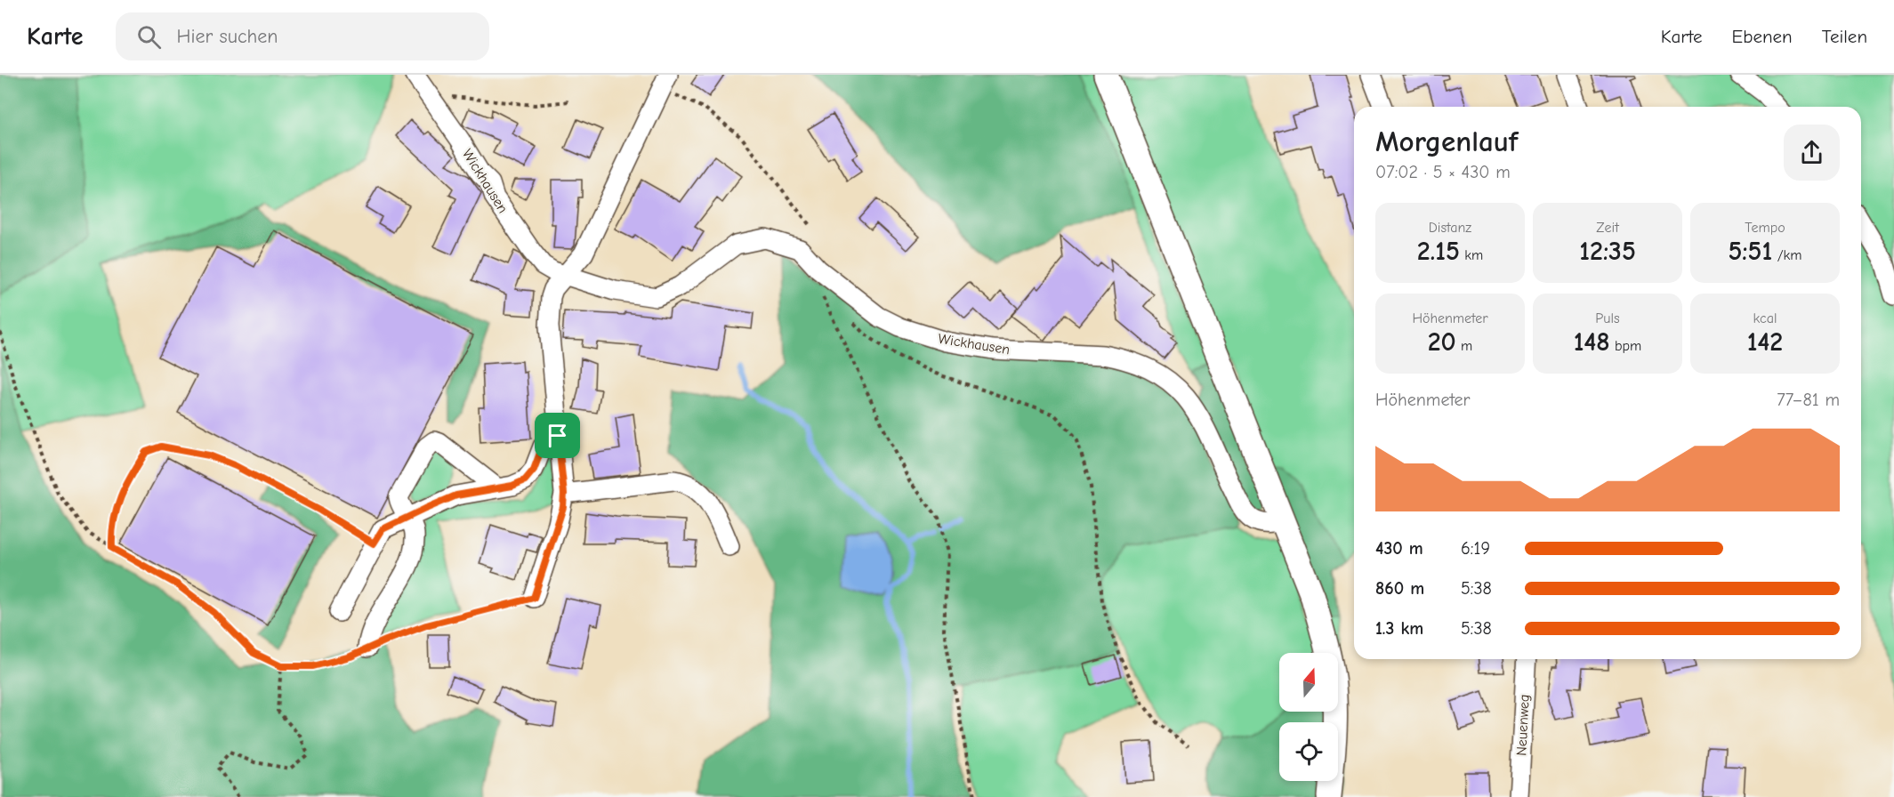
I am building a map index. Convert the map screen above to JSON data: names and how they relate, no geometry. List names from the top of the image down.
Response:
{
  "streets": {
    "street": ["Wickhausen", "Neuenweg"]
  },
  "north": "top",
  "page": {
    "header": "Karte",
    "search": "Hier suchen",
    "nav": ["Karte", "Ebenen", "Teilen"],
    "heading": ["Morgenlauf", "07:02 · 5 × 430 m"],
    "stats": [
      ["Distanz", "2.15 km"],
      ["Zeit", "12:35"],
      ["Tempo", "5:51 /km"],
      ["Höhenmeter", "20 m"],
      ["Puls", "148 bpm"],
      ["kcal", "142"]
    ],
    "chart": ["Höhenmeter", "77–81 m"],
    "list": [
      {
        "name": "430 m",
        "note": "6:19"
      },
      {
        "name": "860 m",
        "note": "5:38"
      },
      {
        "name": "1.3 km",
        "note": "5:38"
      }
    ]
  }
}
